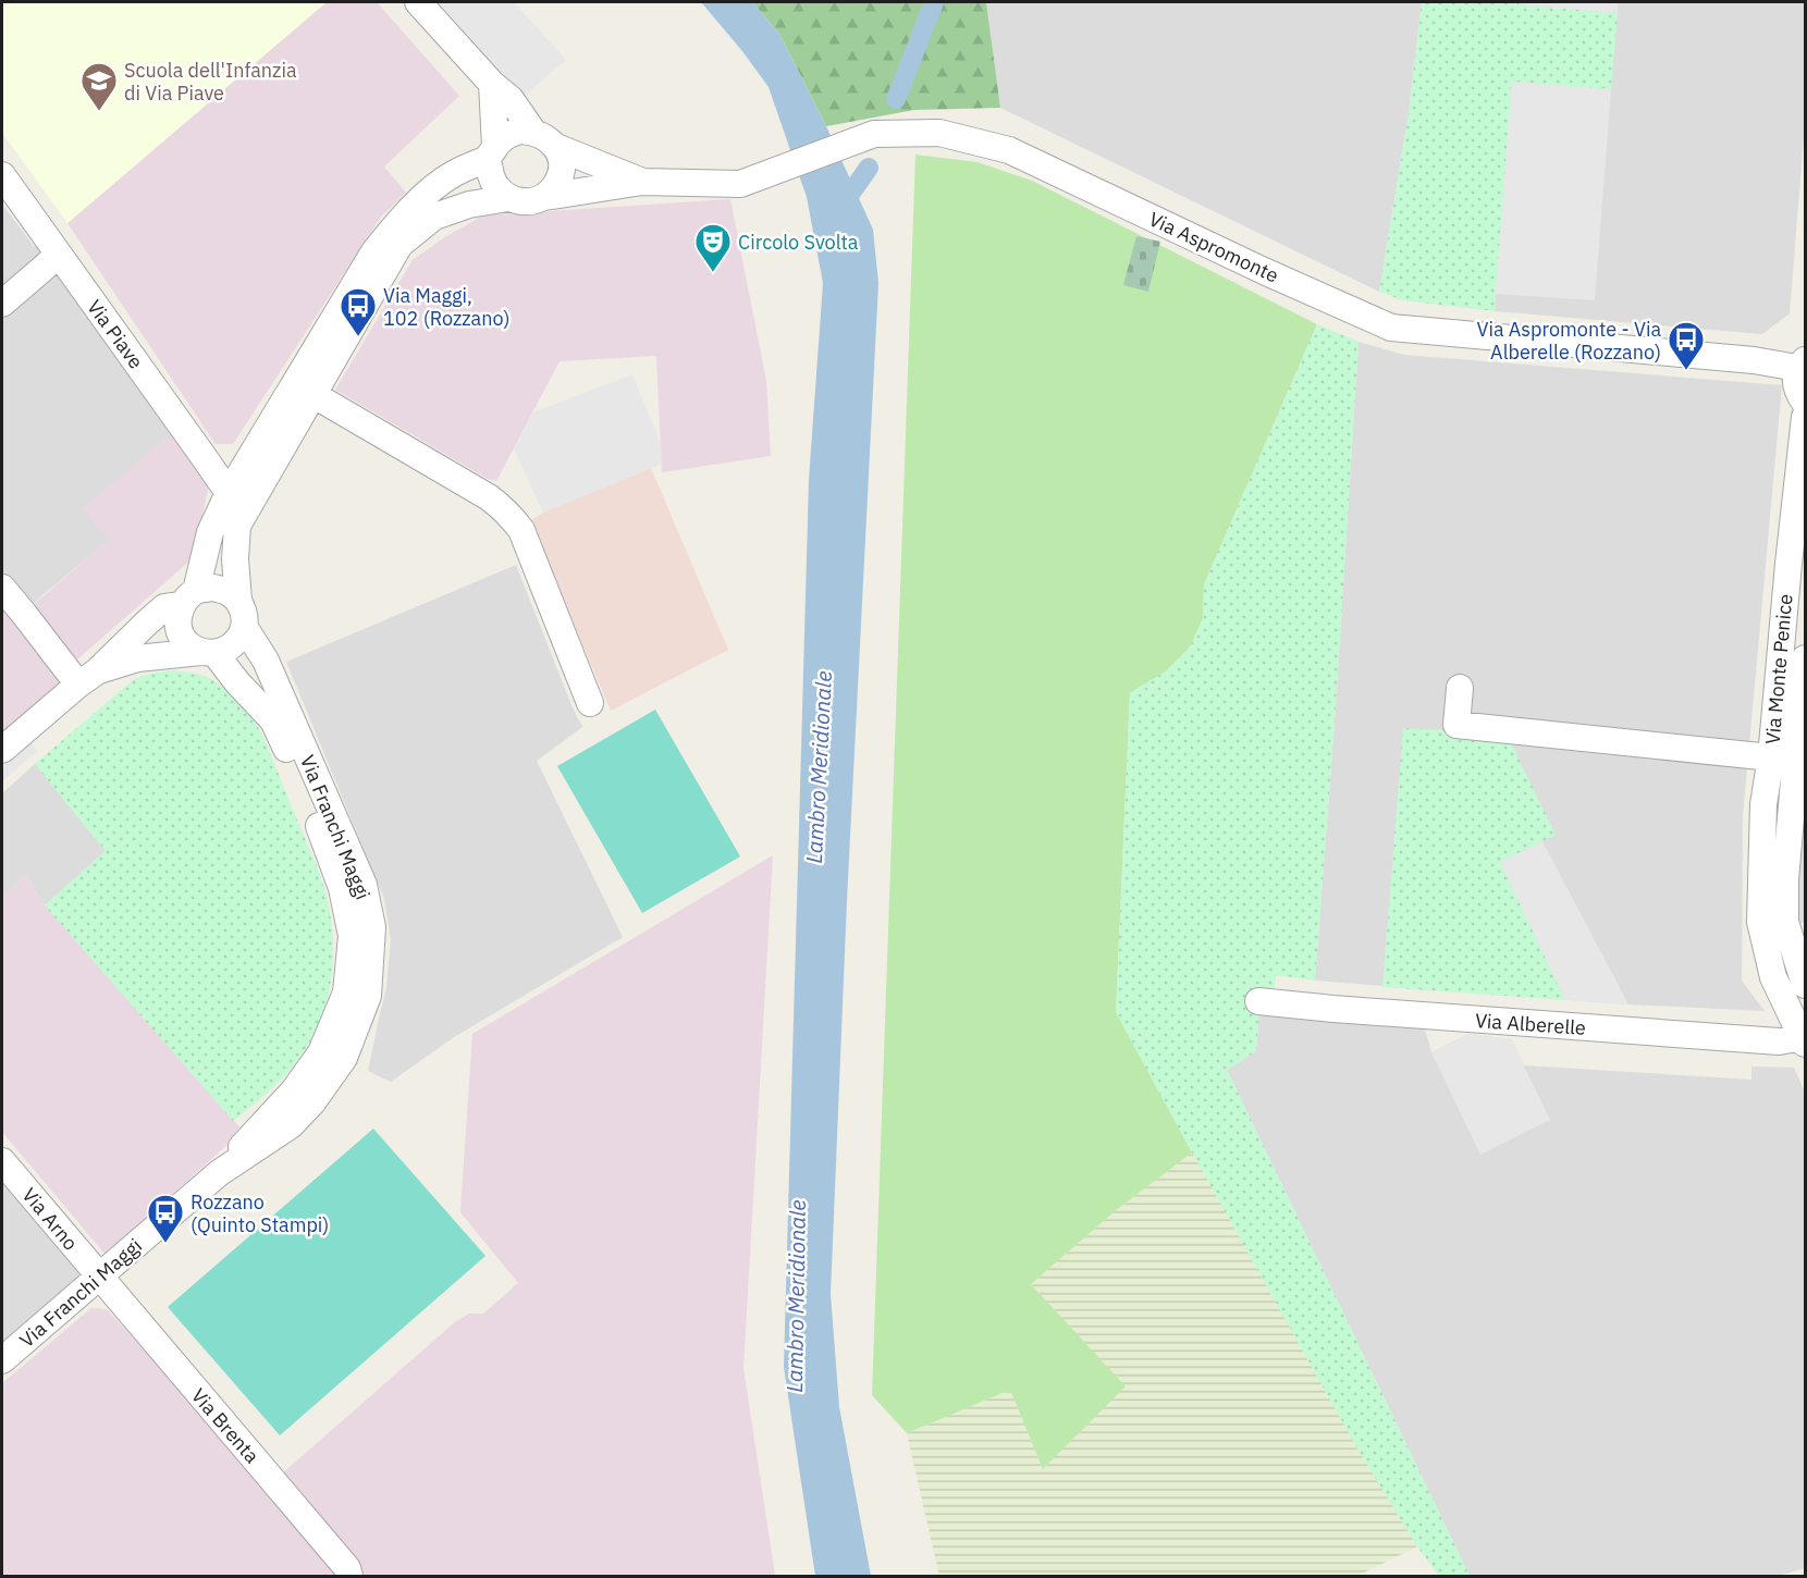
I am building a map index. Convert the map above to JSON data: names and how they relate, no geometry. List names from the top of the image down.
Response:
{
  "streets": {
    "street": [
      "Via Aspromonte",
      "Via Piave",
      "Via Monte Penice",
      "Via Franchi Maggi",
      "Via Alberelle",
      "Via Arno",
      "Via Brenta"
    ]
  },
  "crossings": [
    ["Via Monte Penice", "Via Alberelle"],
    ["Via Franchi Maggi", "Via Arno"],
    ["Via Franchi Maggi", "Via Brenta"],
    ["Via Arno", "Via Brenta"]
  ],
  "water": ["Lambro Meridionale"],
  "places": {
    "school or university": ["Scuola dell'Infanzia di Via Piave"],
    "theatre": ["Circolo Svolta"],
    "bus stop": ["Via Maggi, 102 (Rozzano)", "Via Aspromonte - Via Alberelle (Rozzano)", "Rozzano (Quinto Stampi)"]
  }
}
